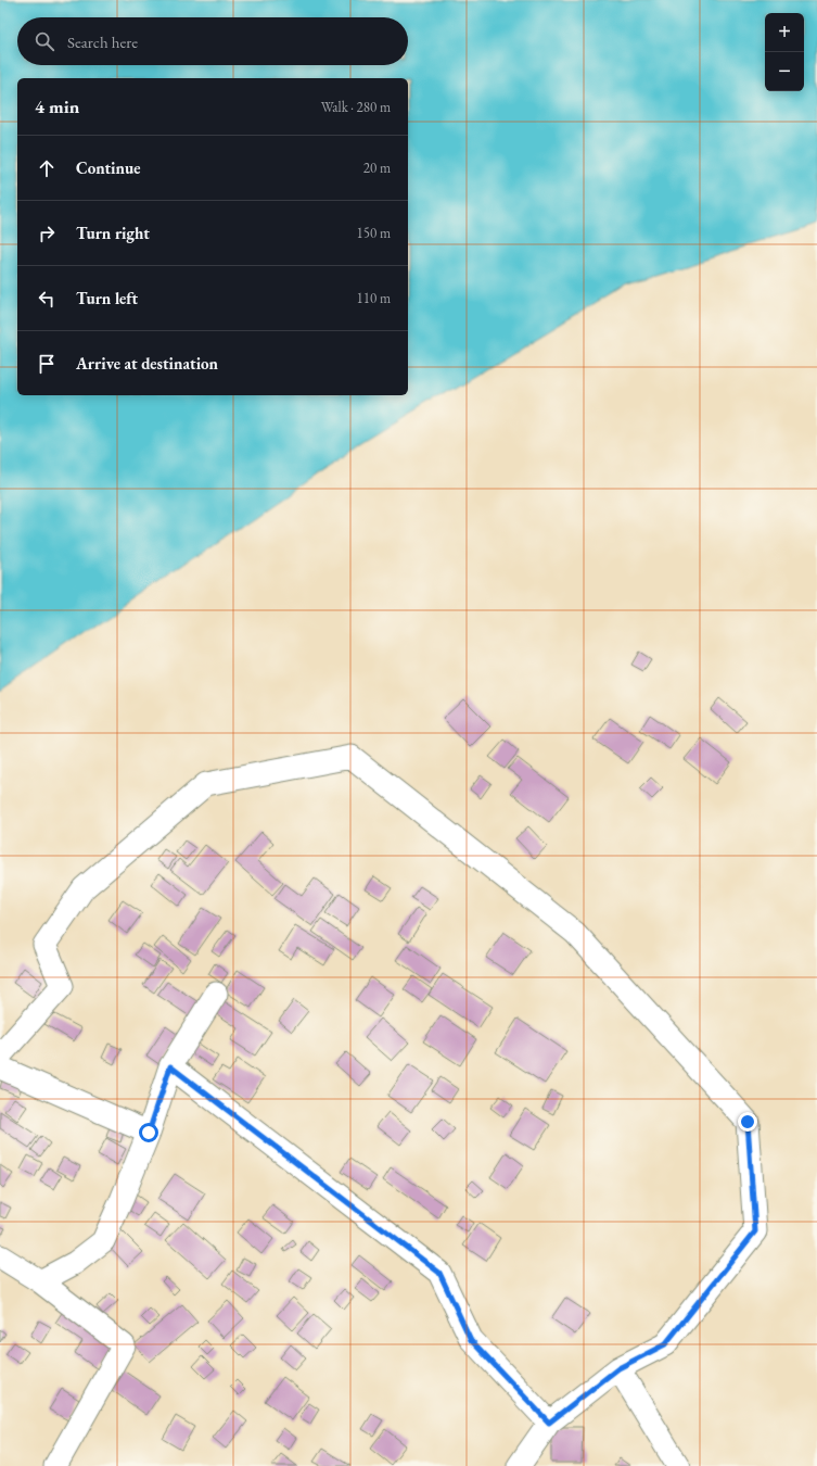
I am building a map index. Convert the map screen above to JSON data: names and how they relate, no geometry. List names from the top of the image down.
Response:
{
  "page": {
    "map_buttons": ["+", "−"],
    "search": "Search here",
    "heading": ["4 min", "Walk · 280 m"],
    "list": [
      ["Continue", "20 m"],
      ["Turn right", "150 m"],
      ["Turn left", "110 m"],
      "Arrive at destination"
    ]
  }
}
